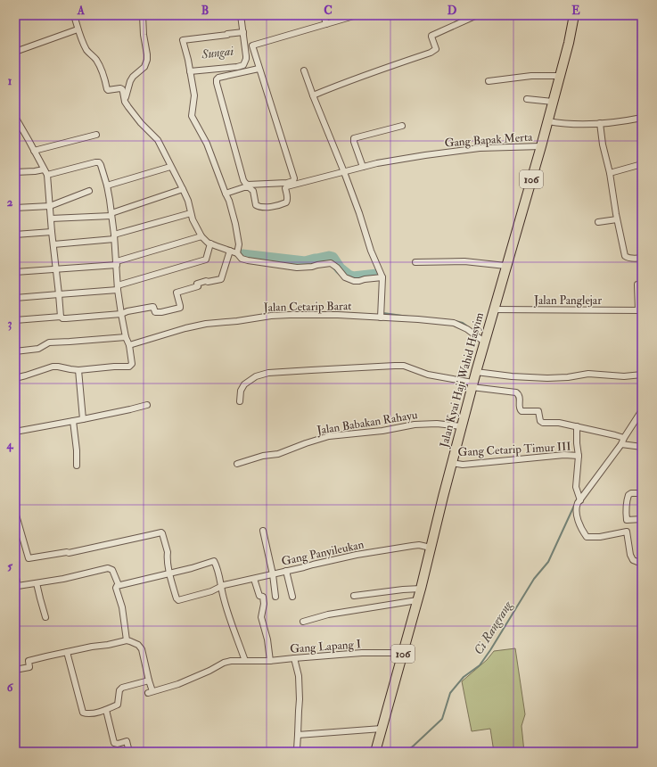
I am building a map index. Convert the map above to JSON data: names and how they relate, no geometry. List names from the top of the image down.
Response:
{
  "streets": {
    "main road": ["106", "Jalan Kyai Haji Wahid Hasyim"],
    "street": [
      "Gang Bapak Merta",
      "Jalan Panglejar",
      "Jalan Cetarip Barat",
      "Jalan Babakan Rahayu",
      "Gang Cetarip Timur III",
      "Gang Panyileukan",
      "Gang Lapang I"
    ]
  },
  "crossings": [
    ["Gang Bapak Merta", "Jalan Kyai Haji Wahid Hasyim"],
    ["Jalan Panglejar", "Jalan Kyai Haji Wahid Hasyim"],
    ["Jalan Cetarip Barat", "Jalan Kyai Haji Wahid Hasyim"],
    ["Jalan Kyai Haji Wahid Hasyim", "Jalan Babakan Rahayu"],
    ["Jalan Kyai Haji Wahid Hasyim", "Gang Cetarip Timur III"],
    ["Jalan Kyai Haji Wahid Hasyim", "Gang Panyileukan"],
    ["Jalan Kyai Haji Wahid Hasyim", "Gang Lapang I"]
  ],
  "water": ["Sungai", "Ci Rangrang"],
  "grid": {
    "columns": [
      "A",
      "B",
      "C",
      "D",
      "E"
    ],
    "rows": [
      "1",
      "2",
      "3",
      "4",
      "5",
      "6"
    ]
  }
}
